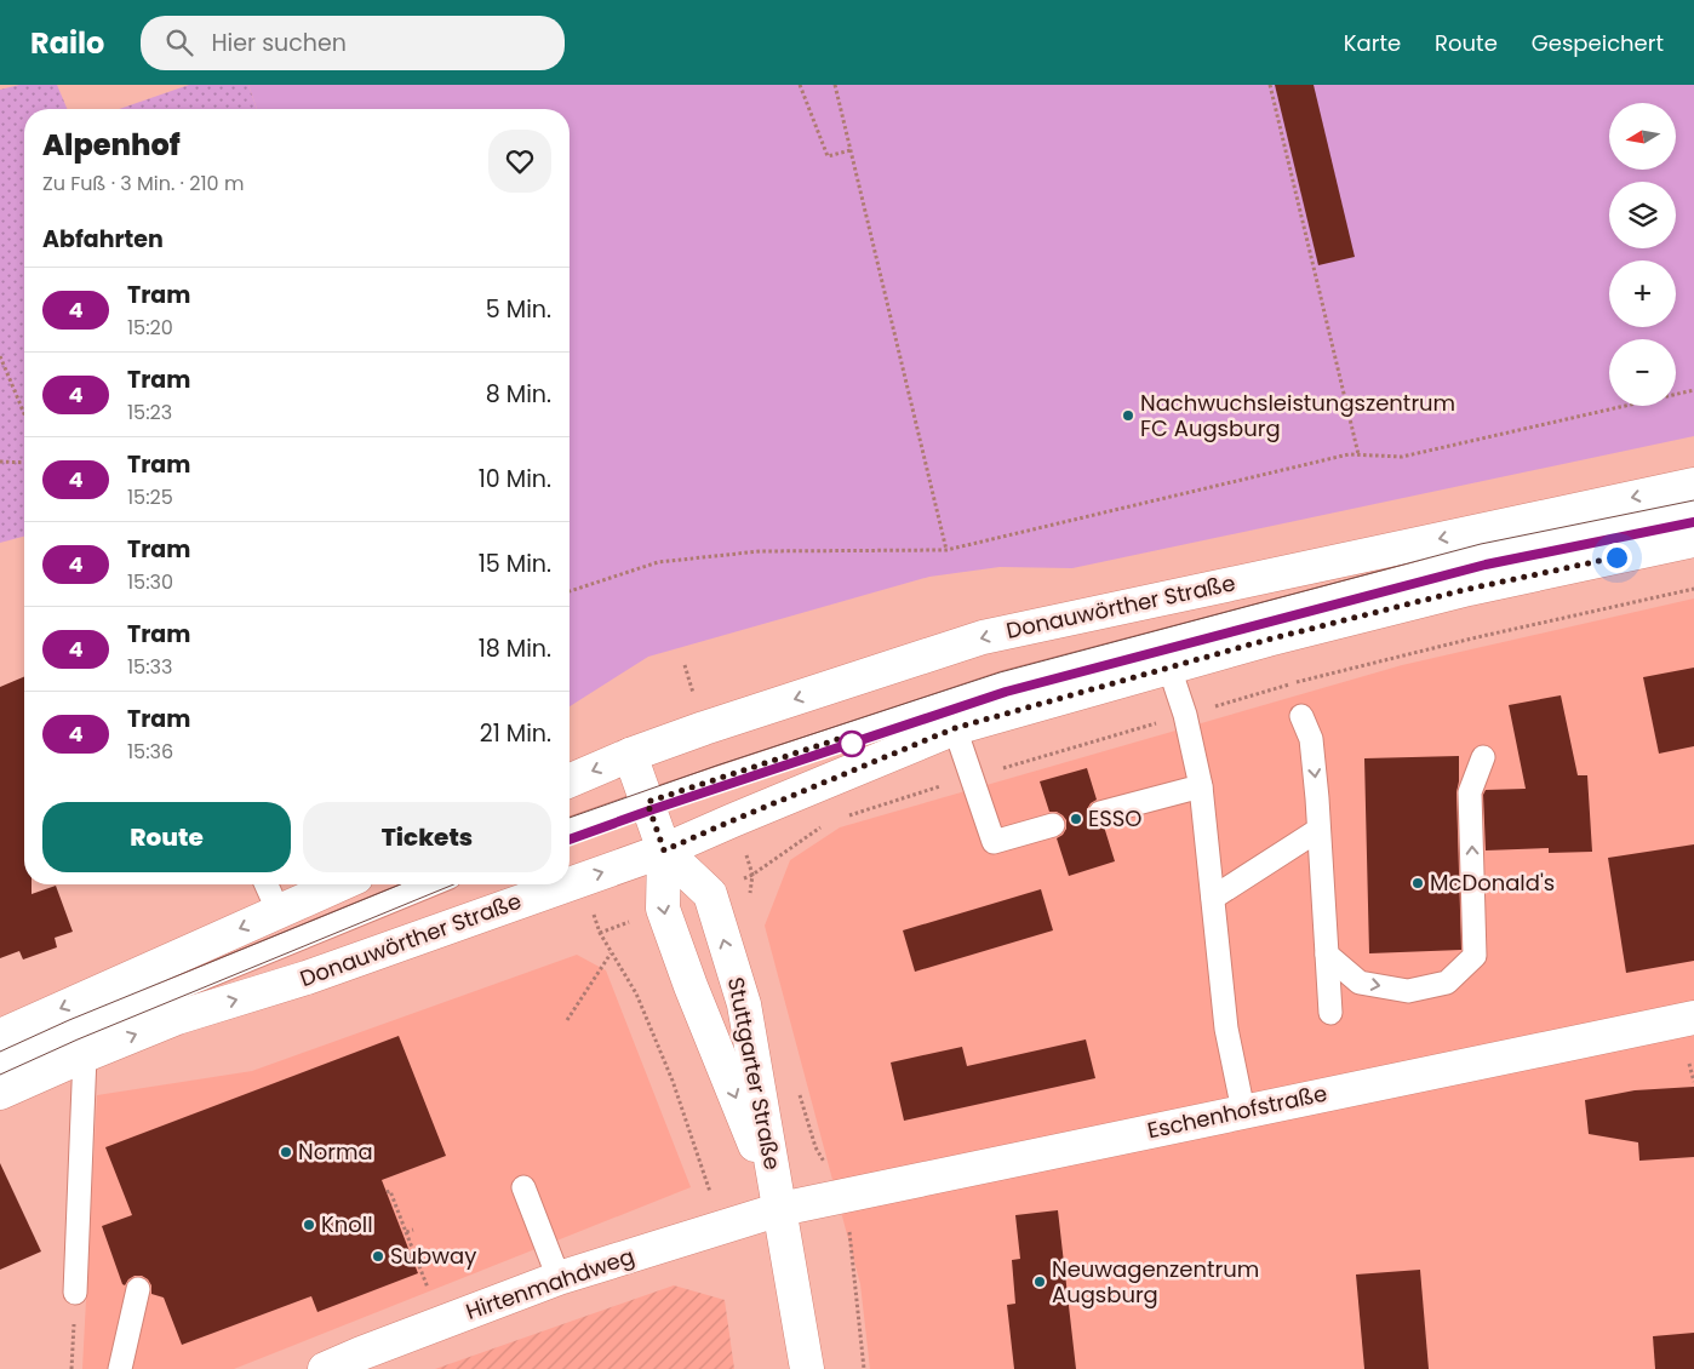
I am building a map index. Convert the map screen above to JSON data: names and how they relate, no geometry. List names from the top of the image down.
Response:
{
  "streets": {
    "main road": [
      "Donauwörther Straße",
      "Stuttgarter Straße",
      "Eschenhofstraße",
      "Hirtenmahdweg"
    ]
  },
  "crossings": [
    ["Donauwörther Straße", "Stuttgarter Straße"],
    ["Stuttgarter Straße", "Eschenhofstraße"],
    ["Stuttgarter Straße", "Hirtenmahdweg"],
    ["Eschenhofstraße", "Hirtenmahdweg"]
  ],
  "places": [
    "Nachwuchsleistungszentrum FC Augsburg",
    "ESSO",
    "McDonald's",
    "Norma",
    "Knoll",
    "Subway",
    "Neuwagenzentrum Augsburg"
  ],
  "lines": ["tram line 4"],
  "north": "left",
  "page": {
    "header": "Railo",
    "search": "Hier suchen",
    "nav": ["Karte", "Route", "Gespeichert"],
    "map_buttons": ["+", "−"],
    "heading": [
      ["Alpenhof", "Zu Fuß · 3 Min. · 210 m"],
      "Abfahrten"
    ],
    "list": [
      {
        "mark": "4",
        "name": "Tram",
        "note": "15:20",
        "value": "5 Min."
      },
      {
        "mark": "4",
        "name": "Tram",
        "note": "15:23",
        "value": "8 Min."
      },
      {
        "mark": "4",
        "name": "Tram",
        "note": "15:25",
        "value": "10 Min."
      },
      {
        "mark": "4",
        "name": "Tram",
        "note": "15:30",
        "value": "15 Min."
      },
      {
        "mark": "4",
        "name": "Tram",
        "note": "15:33",
        "value": "18 Min."
      },
      {
        "mark": "4",
        "name": "Tram",
        "note": "15:36",
        "value": "21 Min."
      }
    ],
    "buttons": ["Route", "Tickets"]
  }
}
